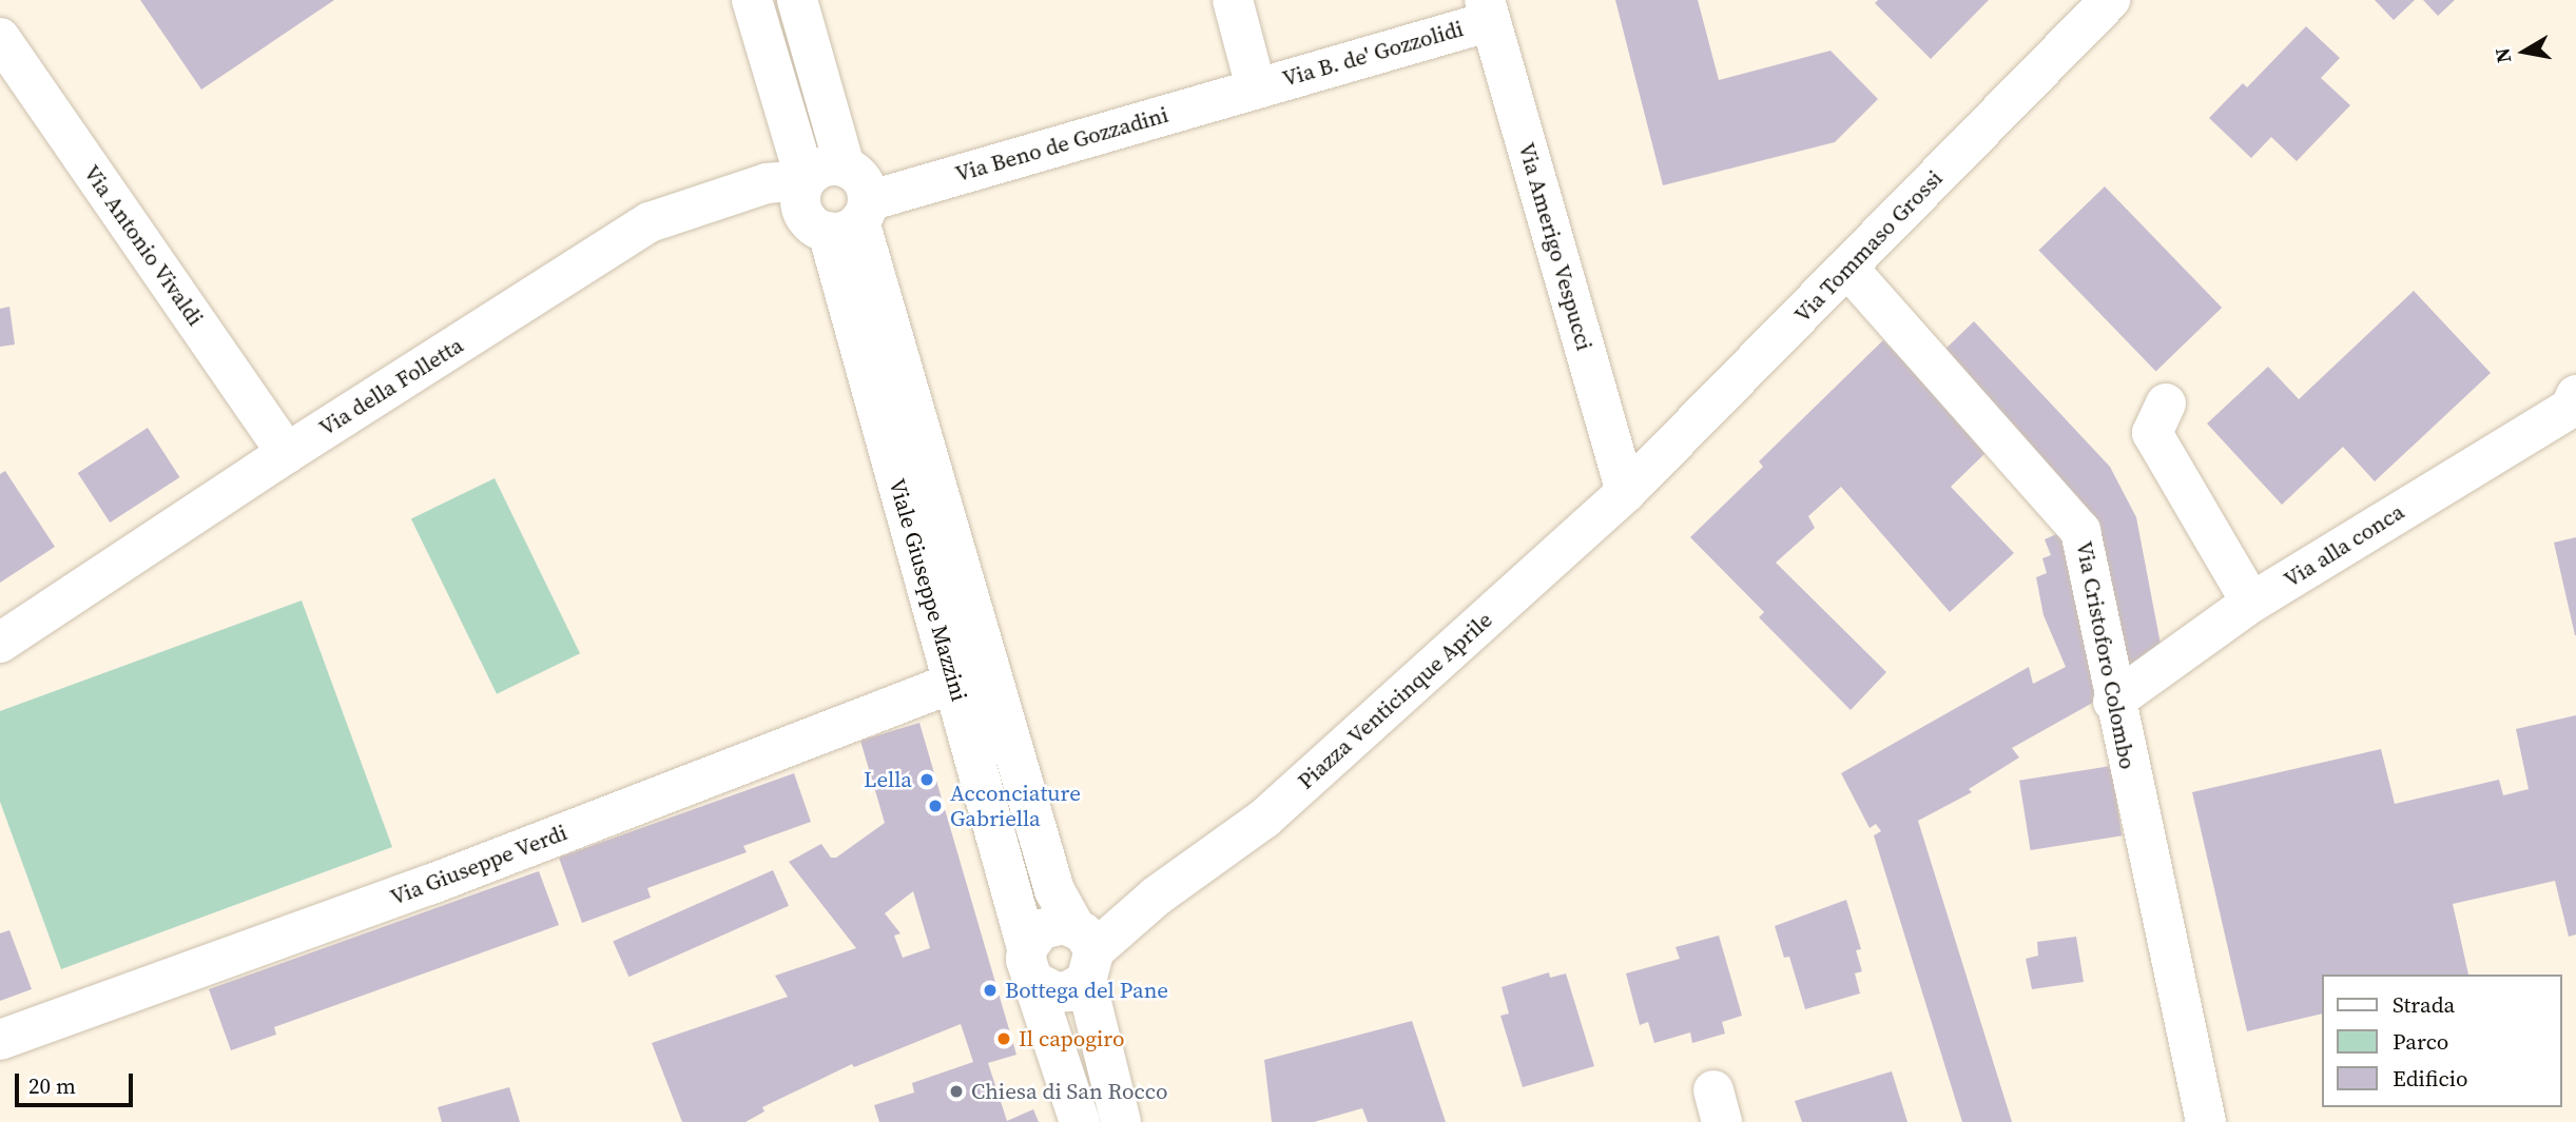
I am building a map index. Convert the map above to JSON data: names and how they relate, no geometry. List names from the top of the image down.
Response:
{
  "streets": {
    "street": [
      "Via B. de' Gozzolidi",
      "Via Beno de Gozzadini",
      "Via Antonio Vivaldi",
      "Via Amerigo Vespucci",
      "Via Tommaso Grossi",
      "Via della Folletta",
      "Via alla conca",
      "Viale Giuseppe Mazzini",
      "Via Cristoforo Colombo",
      "Piazza Venticinque Aprile",
      "Via Giuseppe Verdi"
    ]
  },
  "crossings": [
    ["Via B. de' Gozzolidi", "Via Beno de Gozzadini"],
    ["Via B. de' Gozzolidi", "Via Amerigo Vespucci"],
    ["Via Beno de Gozzadini", "Via della Folletta"],
    ["Via Beno de Gozzadini", "Viale Giuseppe Mazzini"],
    ["Via Antonio Vivaldi", "Via della Folletta"],
    ["Via Amerigo Vespucci", "Via Tommaso Grossi"],
    ["Via Amerigo Vespucci", "Piazza Venticinque Aprile"],
    ["Via Tommaso Grossi", "Via Cristoforo Colombo"],
    ["Via Tommaso Grossi", "Piazza Venticinque Aprile"],
    ["Via della Folletta", "Viale Giuseppe Mazzini"],
    ["Via alla conca", "Via Cristoforo Colombo"],
    ["Viale Giuseppe Mazzini", "Piazza Venticinque Aprile"],
    ["Viale Giuseppe Mazzini", "Via Giuseppe Verdi"]
  ],
  "places": [
    "Lella",
    "Acconciature Gabriella",
    "Bottega del Pane",
    "Il capogiro",
    "Chiesa di San Rocco"
  ],
  "legend": ["Strada", "Parco", "Edificio"],
  "scale_bar": "20 m",
  "north": "left"
}
